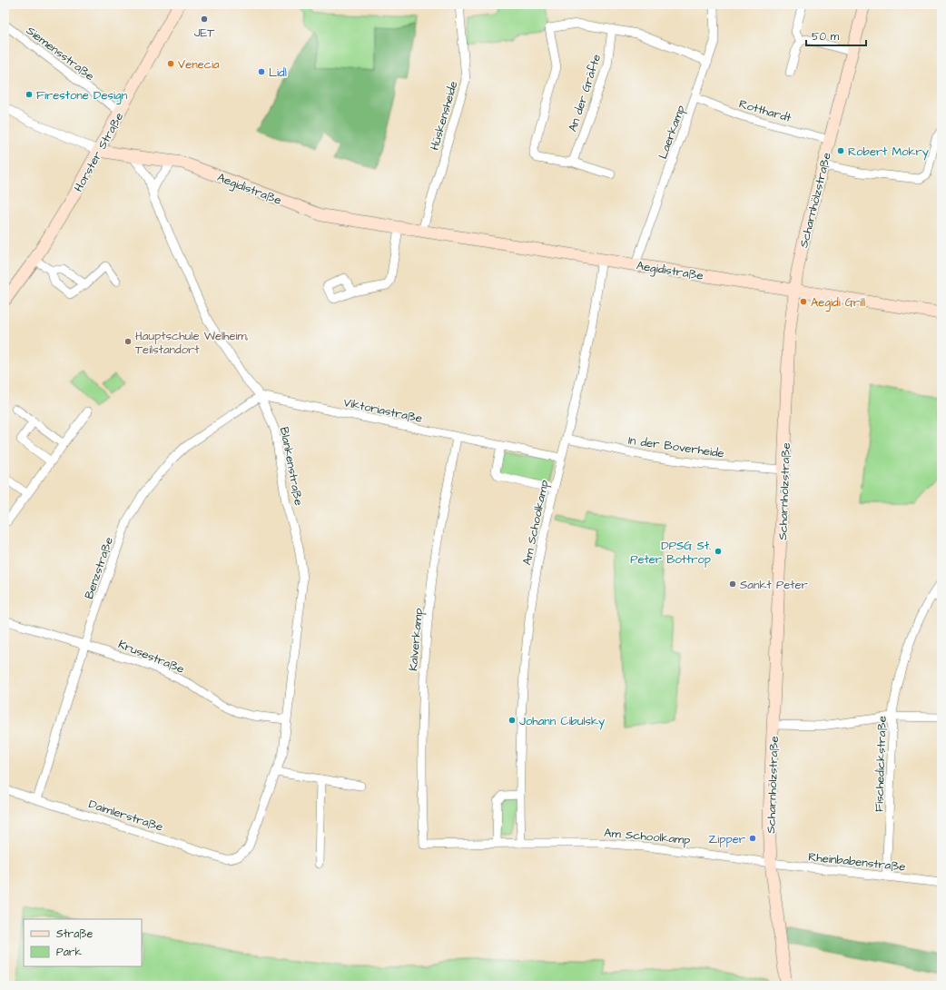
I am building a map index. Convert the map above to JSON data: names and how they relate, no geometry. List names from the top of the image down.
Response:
{
  "streets": {
    "main road": ["Horster Straße", "Aegidistraße", "Scharnhölzstraße"],
    "street": [
      "Siemensstraße",
      "An der Gräfte",
      "Rotthardt",
      "Hüskensheide",
      "Laerkamp",
      "Viktoriastraße",
      "In der Boverheide",
      "Blankenstraße",
      "Am Schoolkamp",
      "Benzstraße",
      "Kalverkamp",
      "Krusestraße",
      "Fischedickstraße",
      "Daimlerstraße",
      "Rheinbabenstraße"
    ]
  },
  "crossings": [
    ["Siemensstraße", "Horster Straße"],
    ["Rotthardt", "Laerkamp"],
    ["Rotthardt", "Scharnhölzstraße"],
    ["Hüskensheide", "Aegidistraße"],
    ["Laerkamp", "Aegidistraße"],
    ["Horster Straße", "Aegidistraße"],
    ["Aegidistraße", "Scharnhölzstraße"],
    ["Aegidistraße", "Blankenstraße"],
    ["Aegidistraße", "Am Schoolkamp"],
    ["Scharnhölzstraße", "In der Boverheide"],
    ["Scharnhölzstraße", "Am Schoolkamp"],
    ["Scharnhölzstraße", "Rheinbabenstraße"],
    ["Viktoriastraße", "Blankenstraße"],
    ["Viktoriastraße", "Am Schoolkamp"],
    ["Viktoriastraße", "Benzstraße"],
    ["Viktoriastraße", "Kalverkamp"],
    ["In der Boverheide", "Am Schoolkamp"],
    ["Blankenstraße", "Benzstraße"],
    ["Blankenstraße", "Krusestraße"],
    ["Blankenstraße", "Daimlerstraße"],
    ["Am Schoolkamp", "Kalverkamp"],
    ["Am Schoolkamp", "Rheinbabenstraße"],
    ["Benzstraße", "Krusestraße"],
    ["Benzstraße", "Daimlerstraße"],
    ["Fischedickstraße", "Rheinbabenstraße"]
  ],
  "places": [
    "JET",
    "Venecia",
    "Lidl",
    "Firestone Design",
    "Robert Mokry",
    "Aegidi Grill",
    "Hauptschule Welheim, Teilstandort",
    "DPSG St. Peter Bottrop",
    "Sankt Peter",
    "Johann Cibulsky",
    "Zipper"
  ],
  "legend": ["Straße", "Park"],
  "scale_bar": "50 m"
}
